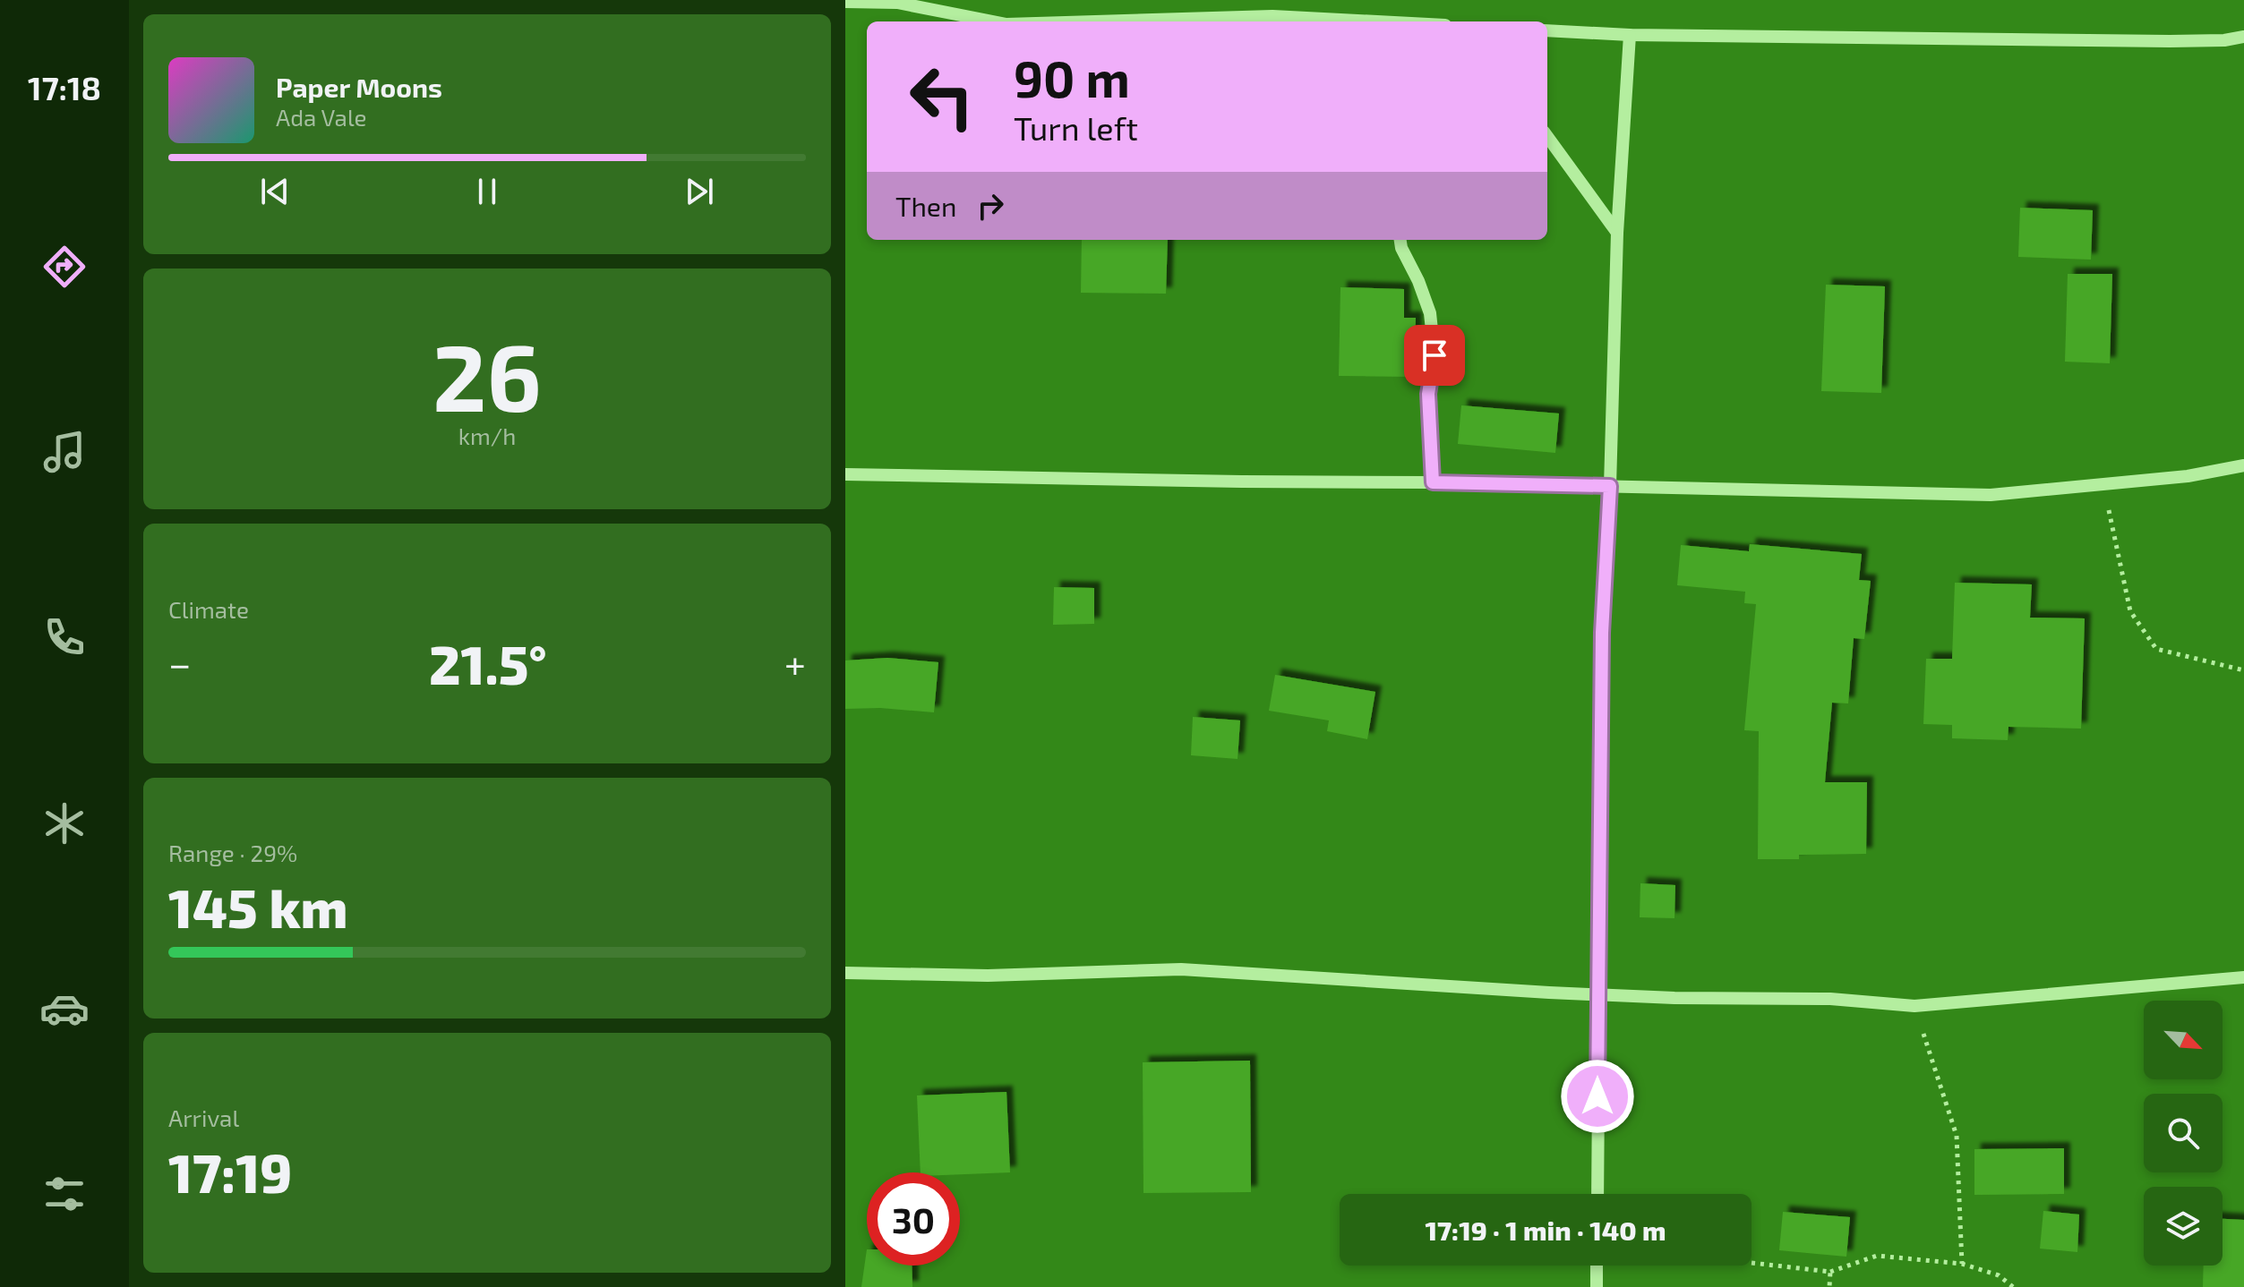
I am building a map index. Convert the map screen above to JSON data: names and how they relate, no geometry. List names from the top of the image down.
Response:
{
  "north": "bottom right",
  "page": {
    "tabs": "17:18",
    "turn": ["90 m", "Turn left"],
    "song": ["Paper Moons", "Ada Vale"],
    "then": "Then",
    "tile": [
      ["26", "km/h"],
      "Climate",
      ["Range · 29%", "145 km"],
      ["Arrival", "17:19"]
    ],
    "heat": ["−", "21.5°", "+"],
    "limit": "30",
    "trip": "17:19 · 1 min · 140 m"
  }
}
